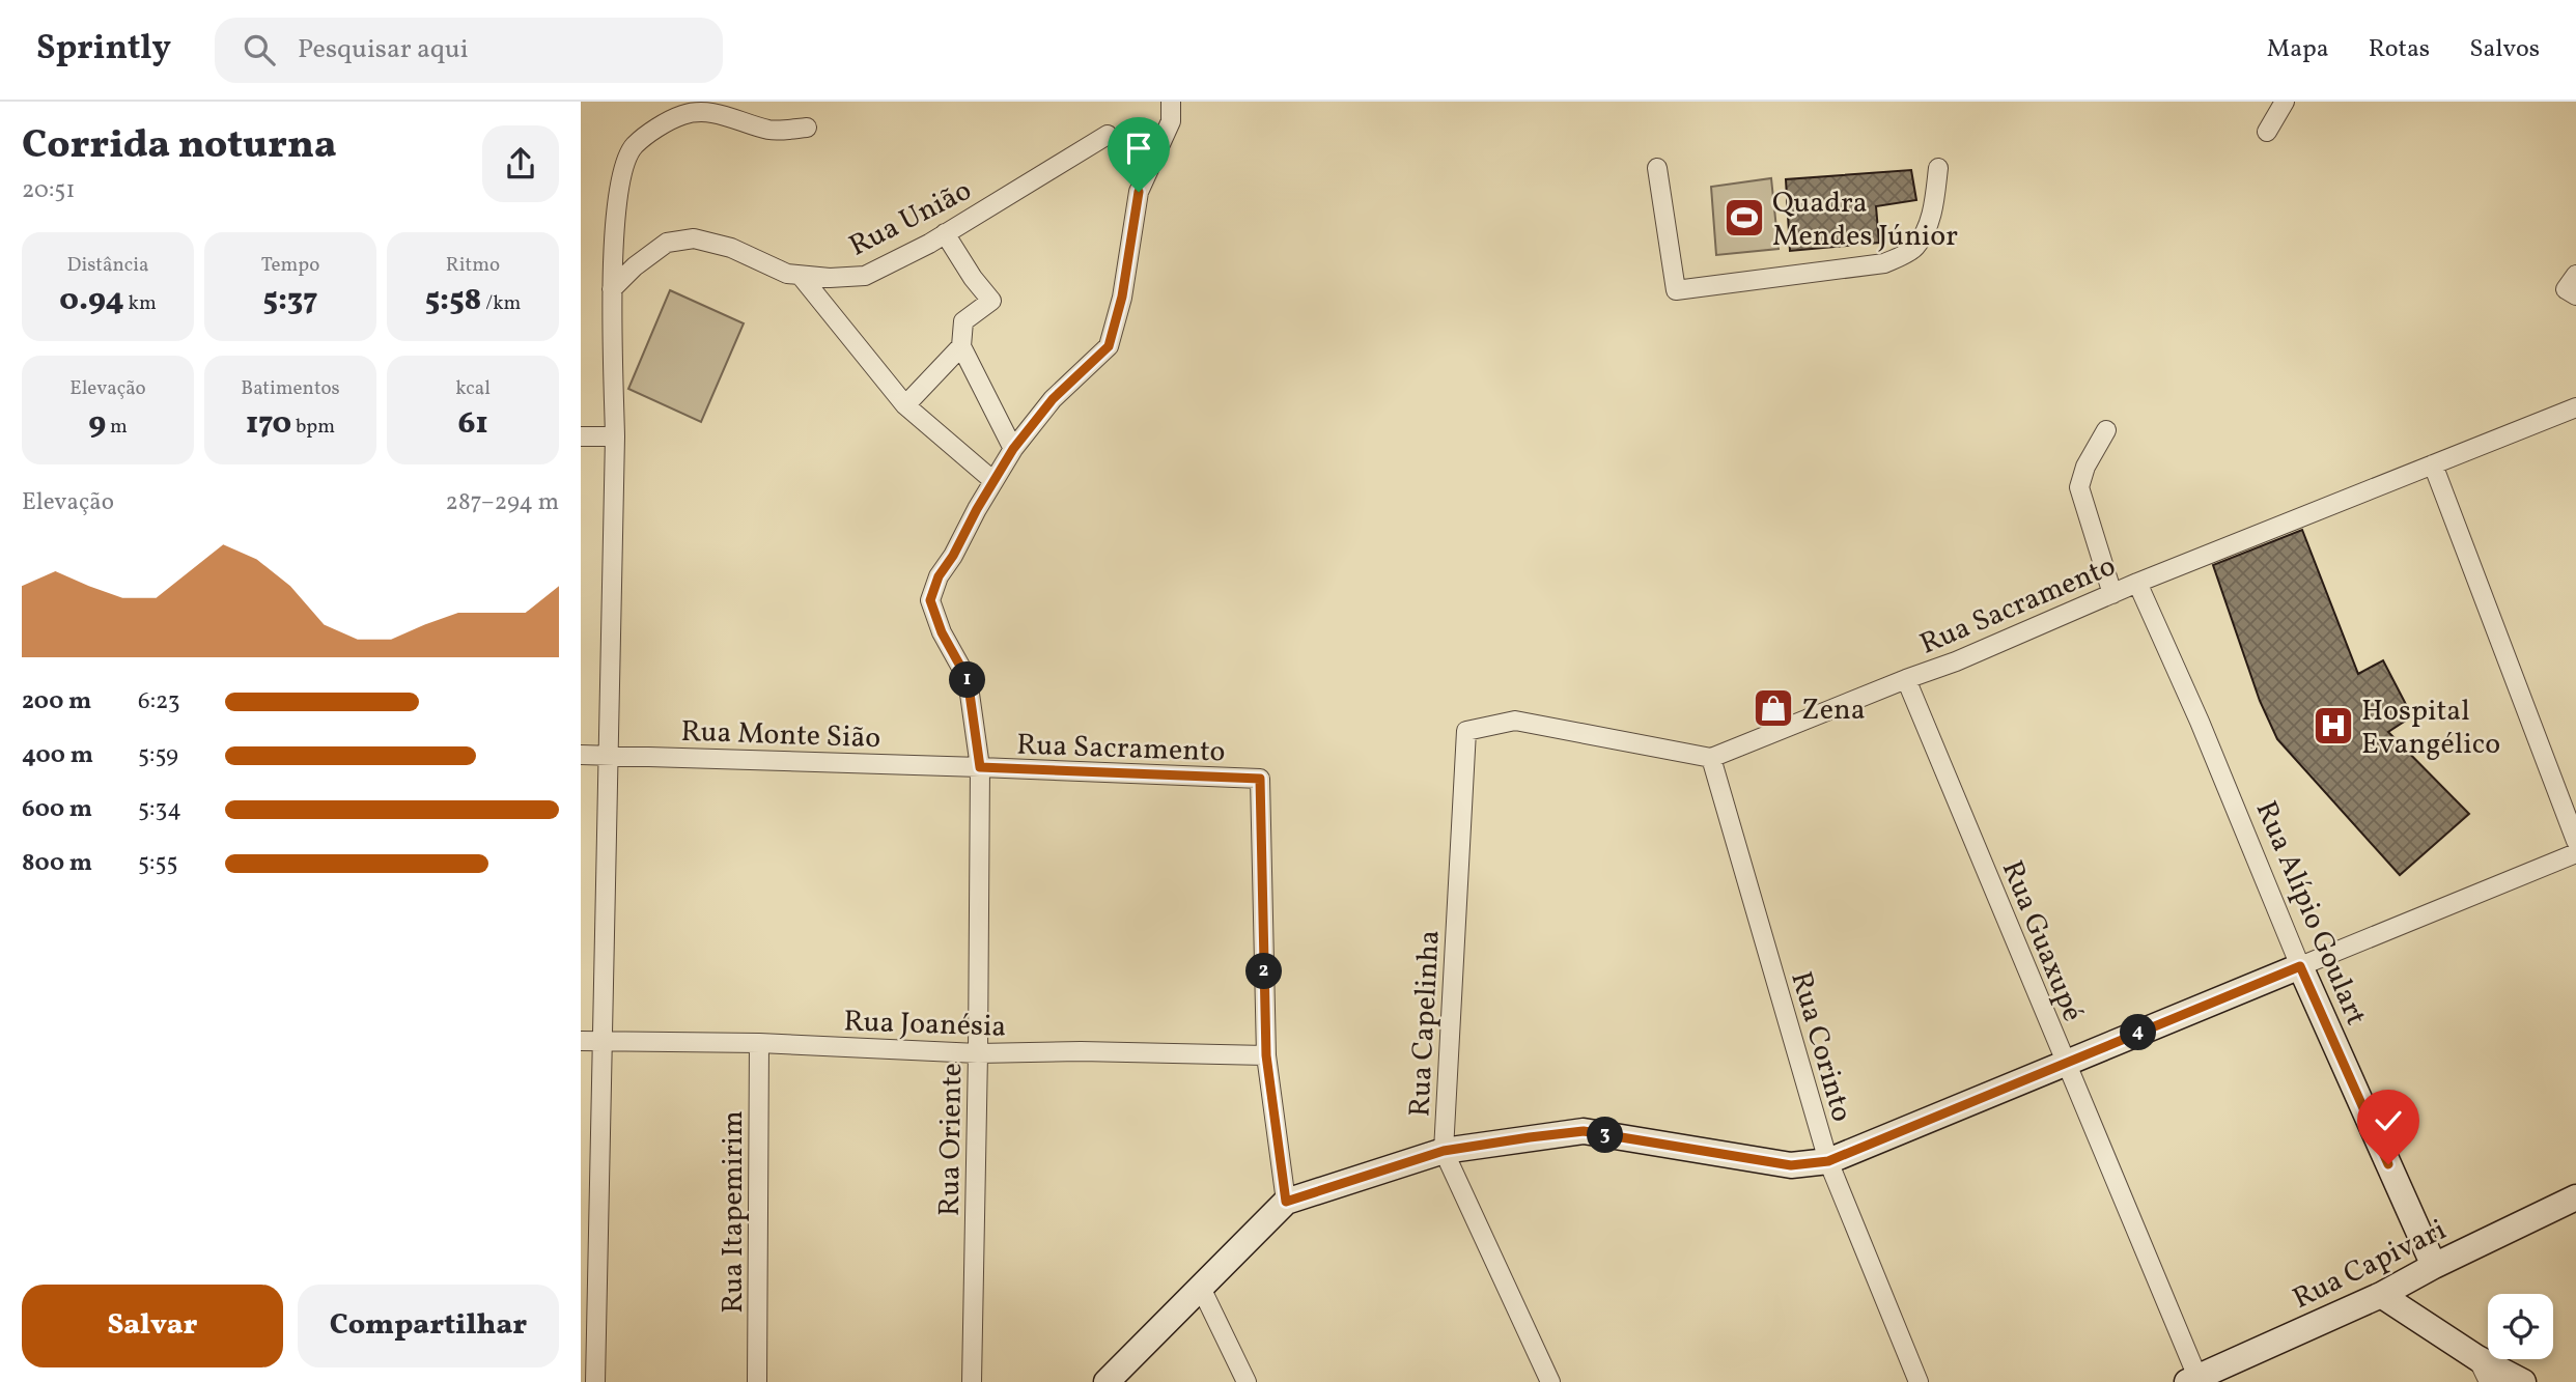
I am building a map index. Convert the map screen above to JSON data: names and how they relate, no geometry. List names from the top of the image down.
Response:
{
  "streets": {
    "street": [
      "Rua União",
      "Rua Sacramento",
      "Rua Monte Sião",
      "Rua Alípio Goulart",
      "Rua Guaxupé",
      "Rua Joanésia",
      "Rua Capelinha",
      "Rua Corinto",
      "Rua Oriente",
      "Rua Itapemirim",
      "Rua Capivari"
    ]
  },
  "crossings": [
    ["Rua Sacramento", "Rua Monte Sião"],
    ["Rua Sacramento", "Rua Alípio Goulart"],
    ["Rua Sacramento", "Rua Guaxupé"],
    ["Rua Sacramento", "Rua Joanésia"],
    ["Rua Sacramento", "Rua Capelinha"],
    ["Rua Sacramento", "Rua Corinto"],
    ["Rua Sacramento", "Rua Oriente"],
    ["Rua Monte Sião", "Rua Oriente"],
    ["Rua Alípio Goulart", "Rua Capivari"],
    ["Rua Guaxupé", "Rua Capivari"],
    ["Rua Joanésia", "Rua Oriente"],
    ["Rua Joanésia", "Rua Itapemirim"],
    ["Rua Capelinha", "Rua Corinto"]
  ],
  "places": {
    "sports": ["Quadra Mendes Júnior"],
    "shop": ["Zena"],
    "hospital": ["Hospital Evangélico"]
  },
  "page": {
    "header": "Sprintly",
    "search": "Pesquisar aqui",
    "nav": ["Mapa", "Rotas", "Salvos"],
    "heading": ["Corrida noturna", "20:51"],
    "stats": [
      ["Distância", "0.94 km"],
      ["Tempo", "5:37"],
      ["Ritmo", "5:58 /km"],
      ["Elevação", "9 m"],
      ["Batimentos", "170 bpm"],
      ["kcal", "61"]
    ],
    "chart": ["Elevação", "287–294 m"],
    "pins": [
      "1",
      "2",
      "4",
      "3"
    ],
    "list": [
      {
        "name": "200 m",
        "note": "6:23"
      },
      {
        "name": "400 m",
        "note": "5:59"
      },
      {
        "name": "600 m",
        "note": "5:34"
      },
      {
        "name": "800 m",
        "note": "5:55"
      }
    ],
    "buttons": ["Salvar", "Compartilhar"]
  }
}
